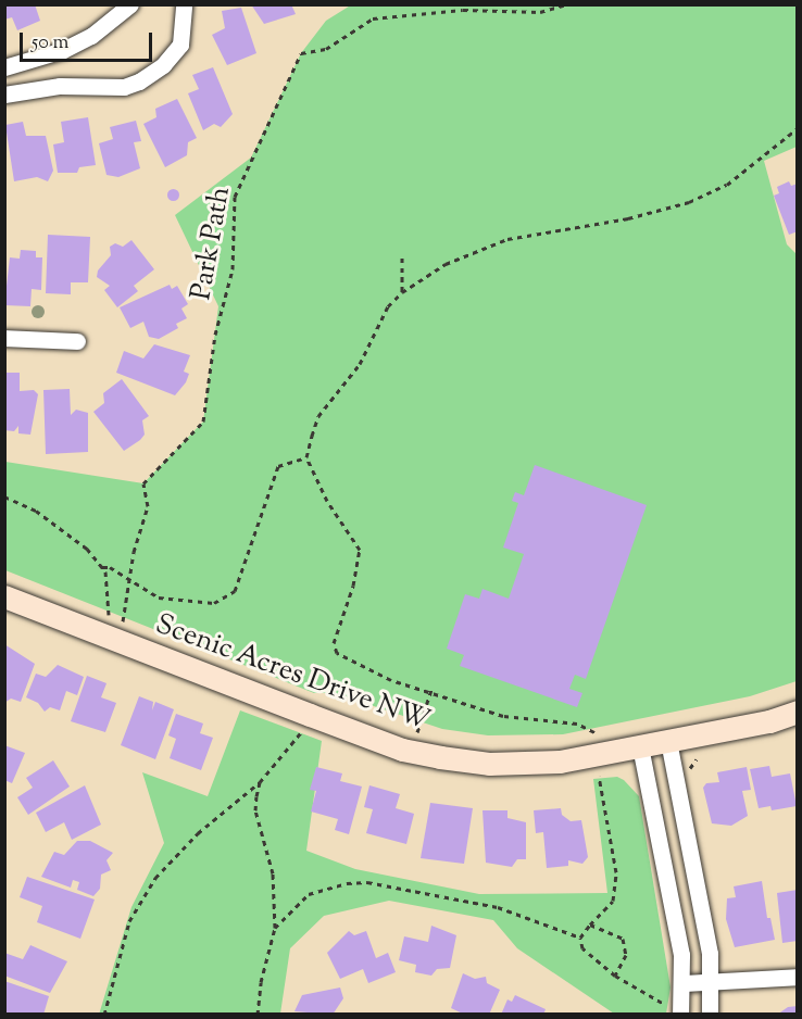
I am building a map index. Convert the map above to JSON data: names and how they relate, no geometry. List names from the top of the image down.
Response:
{
  "streets": {
    "street": ["Scenic Acres Drive NW"],
    "path": ["Park Path"]
  },
  "scale_bar": "50 m"
}
